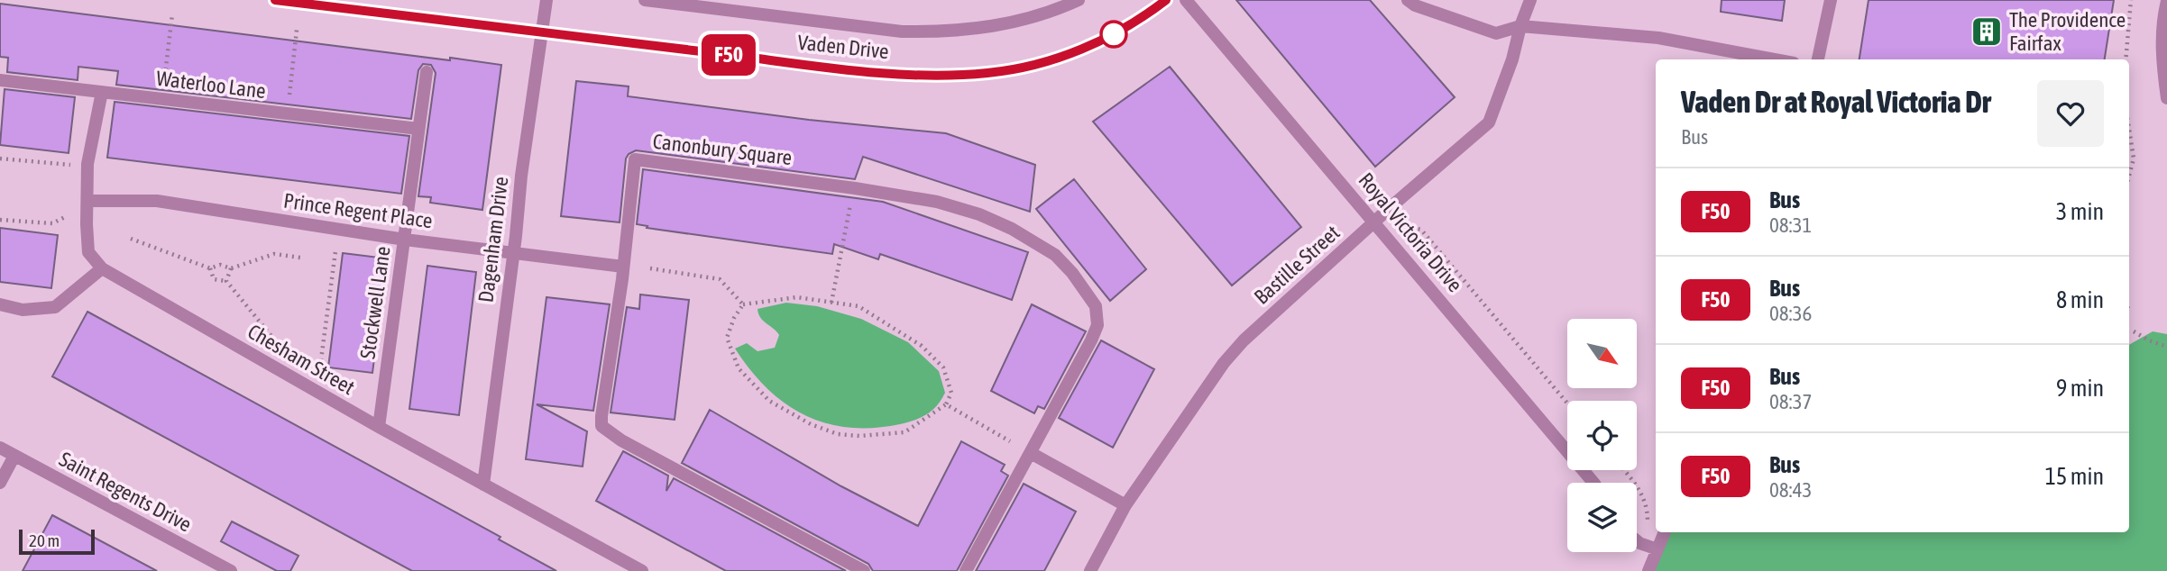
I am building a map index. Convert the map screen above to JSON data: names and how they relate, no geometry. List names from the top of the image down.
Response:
{
  "streets": {
    "street": [
      "Vaden Drive",
      "Waterloo Lane",
      "Canonbury Square",
      "Prince Regent Place",
      "Royal Victoria Drive",
      "Dagenham Drive",
      "Bastille Street",
      "Stockwell Lane",
      "Chesham Street",
      "Saint Regents Drive"
    ]
  },
  "crossings": [
    ["Vaden Drive", "Dagenham Drive"],
    ["Waterloo Lane", "Stockwell Lane"],
    ["Canonbury Square", "Prince Regent Place"],
    ["Prince Regent Place", "Dagenham Drive"],
    ["Prince Regent Place", "Stockwell Lane"],
    ["Royal Victoria Drive", "Bastille Street"],
    ["Dagenham Drive", "Chesham Street"],
    ["Stockwell Lane", "Chesham Street"]
  ],
  "places": {
    "building": ["The Providence Fairfax"]
  },
  "lines": ["bus line F50"],
  "scale_bar": "20 m",
  "north": "bottom right",
  "page": {
    "on_map": "F50",
    "heading": ["Vaden Dr at Royal Victoria Dr", "Bus"],
    "list": [
      {
        "mark": "F50",
        "name": "Bus",
        "note": "08:31",
        "value": "3 min"
      },
      {
        "mark": "F50",
        "name": "Bus",
        "note": "08:36",
        "value": "8 min"
      },
      {
        "mark": "F50",
        "name": "Bus",
        "note": "08:37",
        "value": "9 min"
      },
      {
        "mark": "F50",
        "name": "Bus",
        "note": "08:43",
        "value": "15 min"
      }
    ],
    "scale": "20 m"
  }
}
